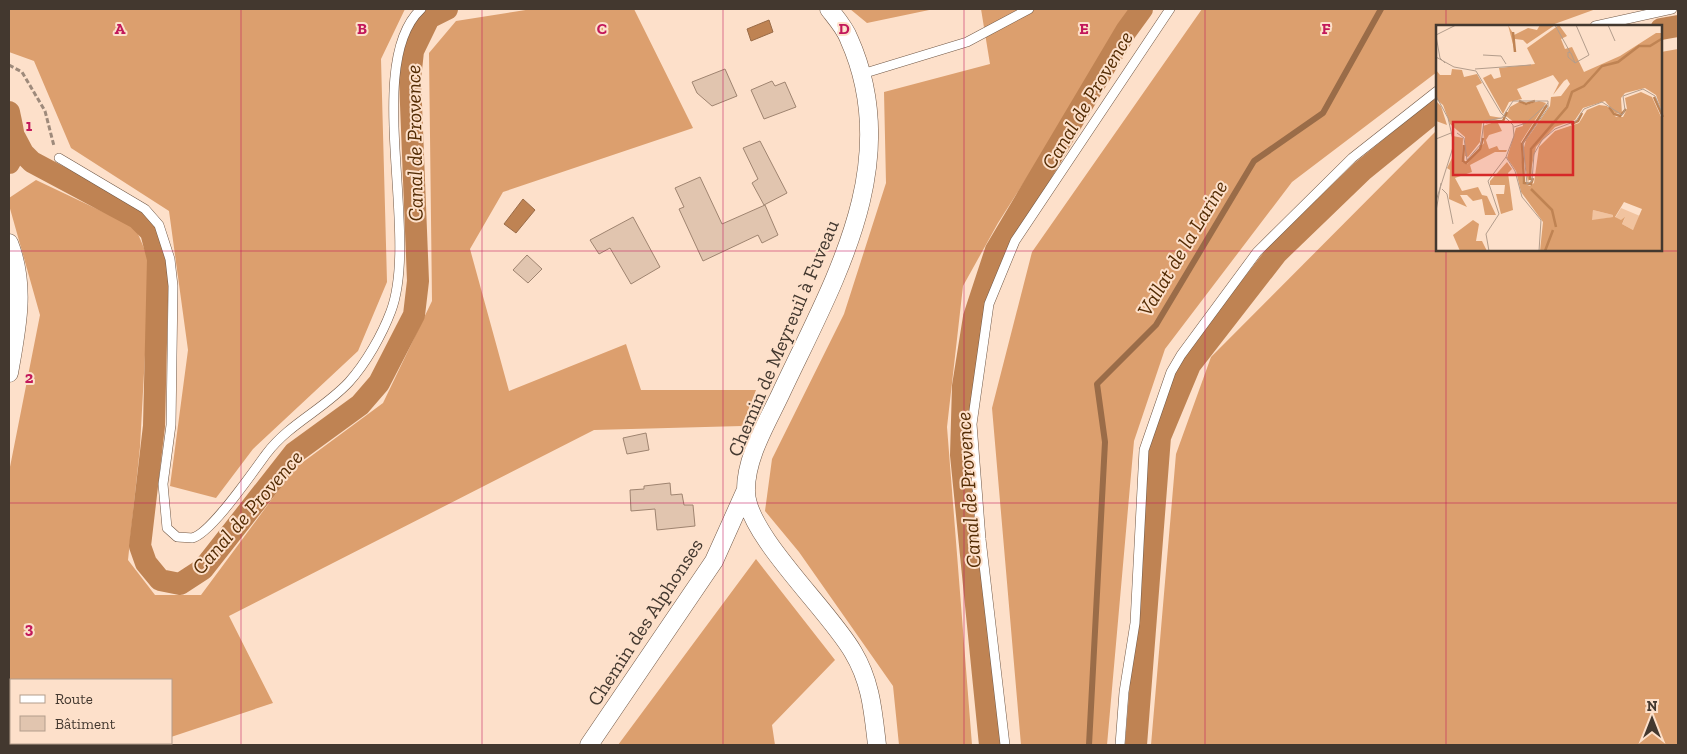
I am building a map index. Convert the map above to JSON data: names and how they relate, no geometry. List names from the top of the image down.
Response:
{
  "streets": {
    "street": ["Chemin de Meyreuil à Fuveau", "Chemin des Alphonses"]
  },
  "crossings": [
    ["Chemin de Meyreuil à Fuveau", "Chemin des Alphonses"]
  ],
  "water": ["Canal de Provence", "Vallat de la Larine"],
  "legend": ["Route", "Bâtiment"],
  "north": "top",
  "grid": {
    "columns": [
      "A",
      "B",
      "C",
      "D",
      "E",
      "F"
    ],
    "rows": ["1", "2", "3"]
  }
}
